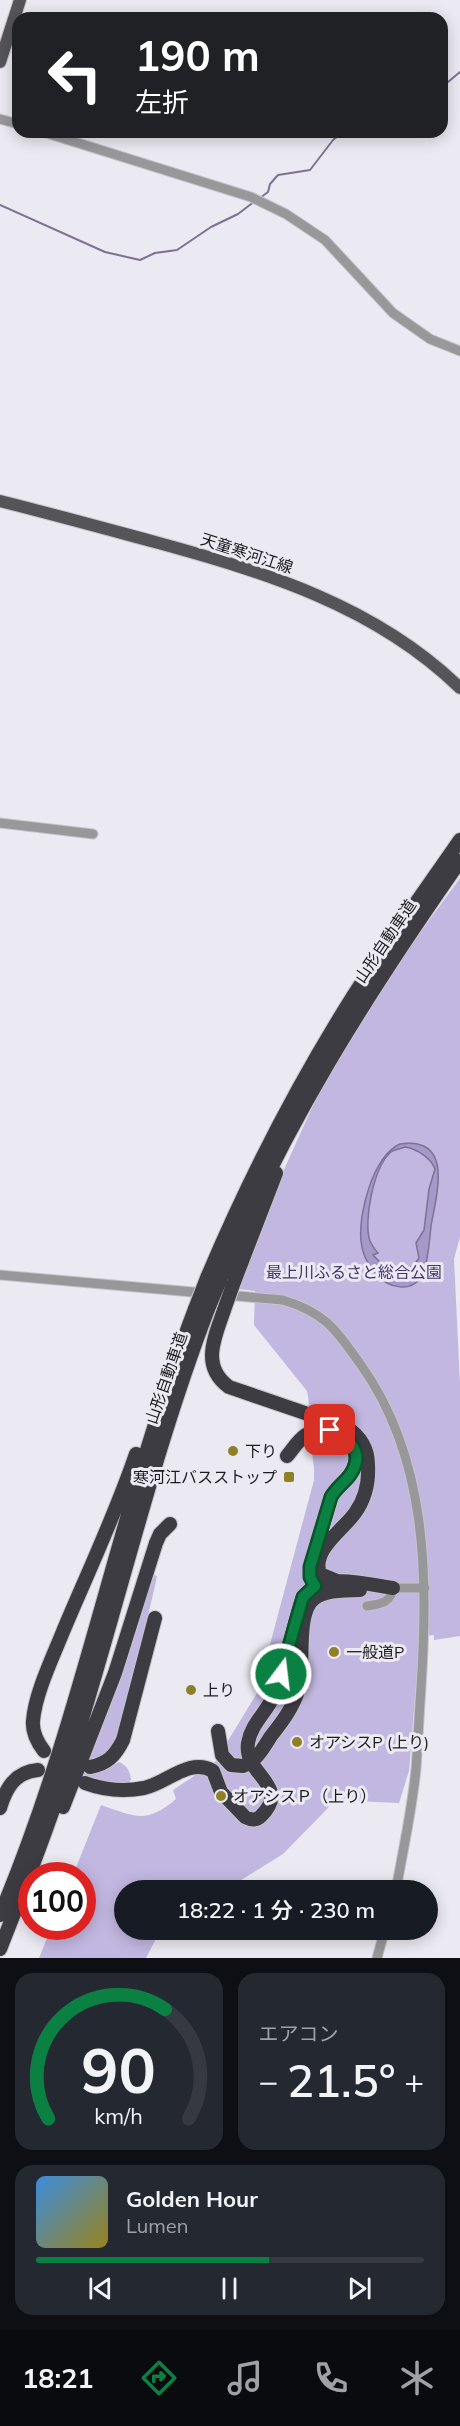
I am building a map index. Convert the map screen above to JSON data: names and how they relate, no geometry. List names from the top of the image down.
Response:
{
  "streets": {
    "highway": ["山形自動車道"],
    "main road": ["天童寒河江線"]
  },
  "parks": ["最上川ふるさと総合公園"],
  "places": {
    "other": [
      "下り",
      "一般道P",
      "上り",
      "オアシスP (上り)",
      "オアシスＰ（上り）"
    ],
    "transit": ["寒河江バスストップ"]
  },
  "page": {
    "turn": ["190 m", "左折"],
    "limit": "100",
    "trip": "18:22 · 1 分 · 230 m",
    "tile": "エアコン",
    "heat": ["−", "21.5°", "+"],
    "song": ["Golden Hour", "Lumen"],
    "tabs": "18:21",
    "gauge": ["90", "km/h"]
  }
}
